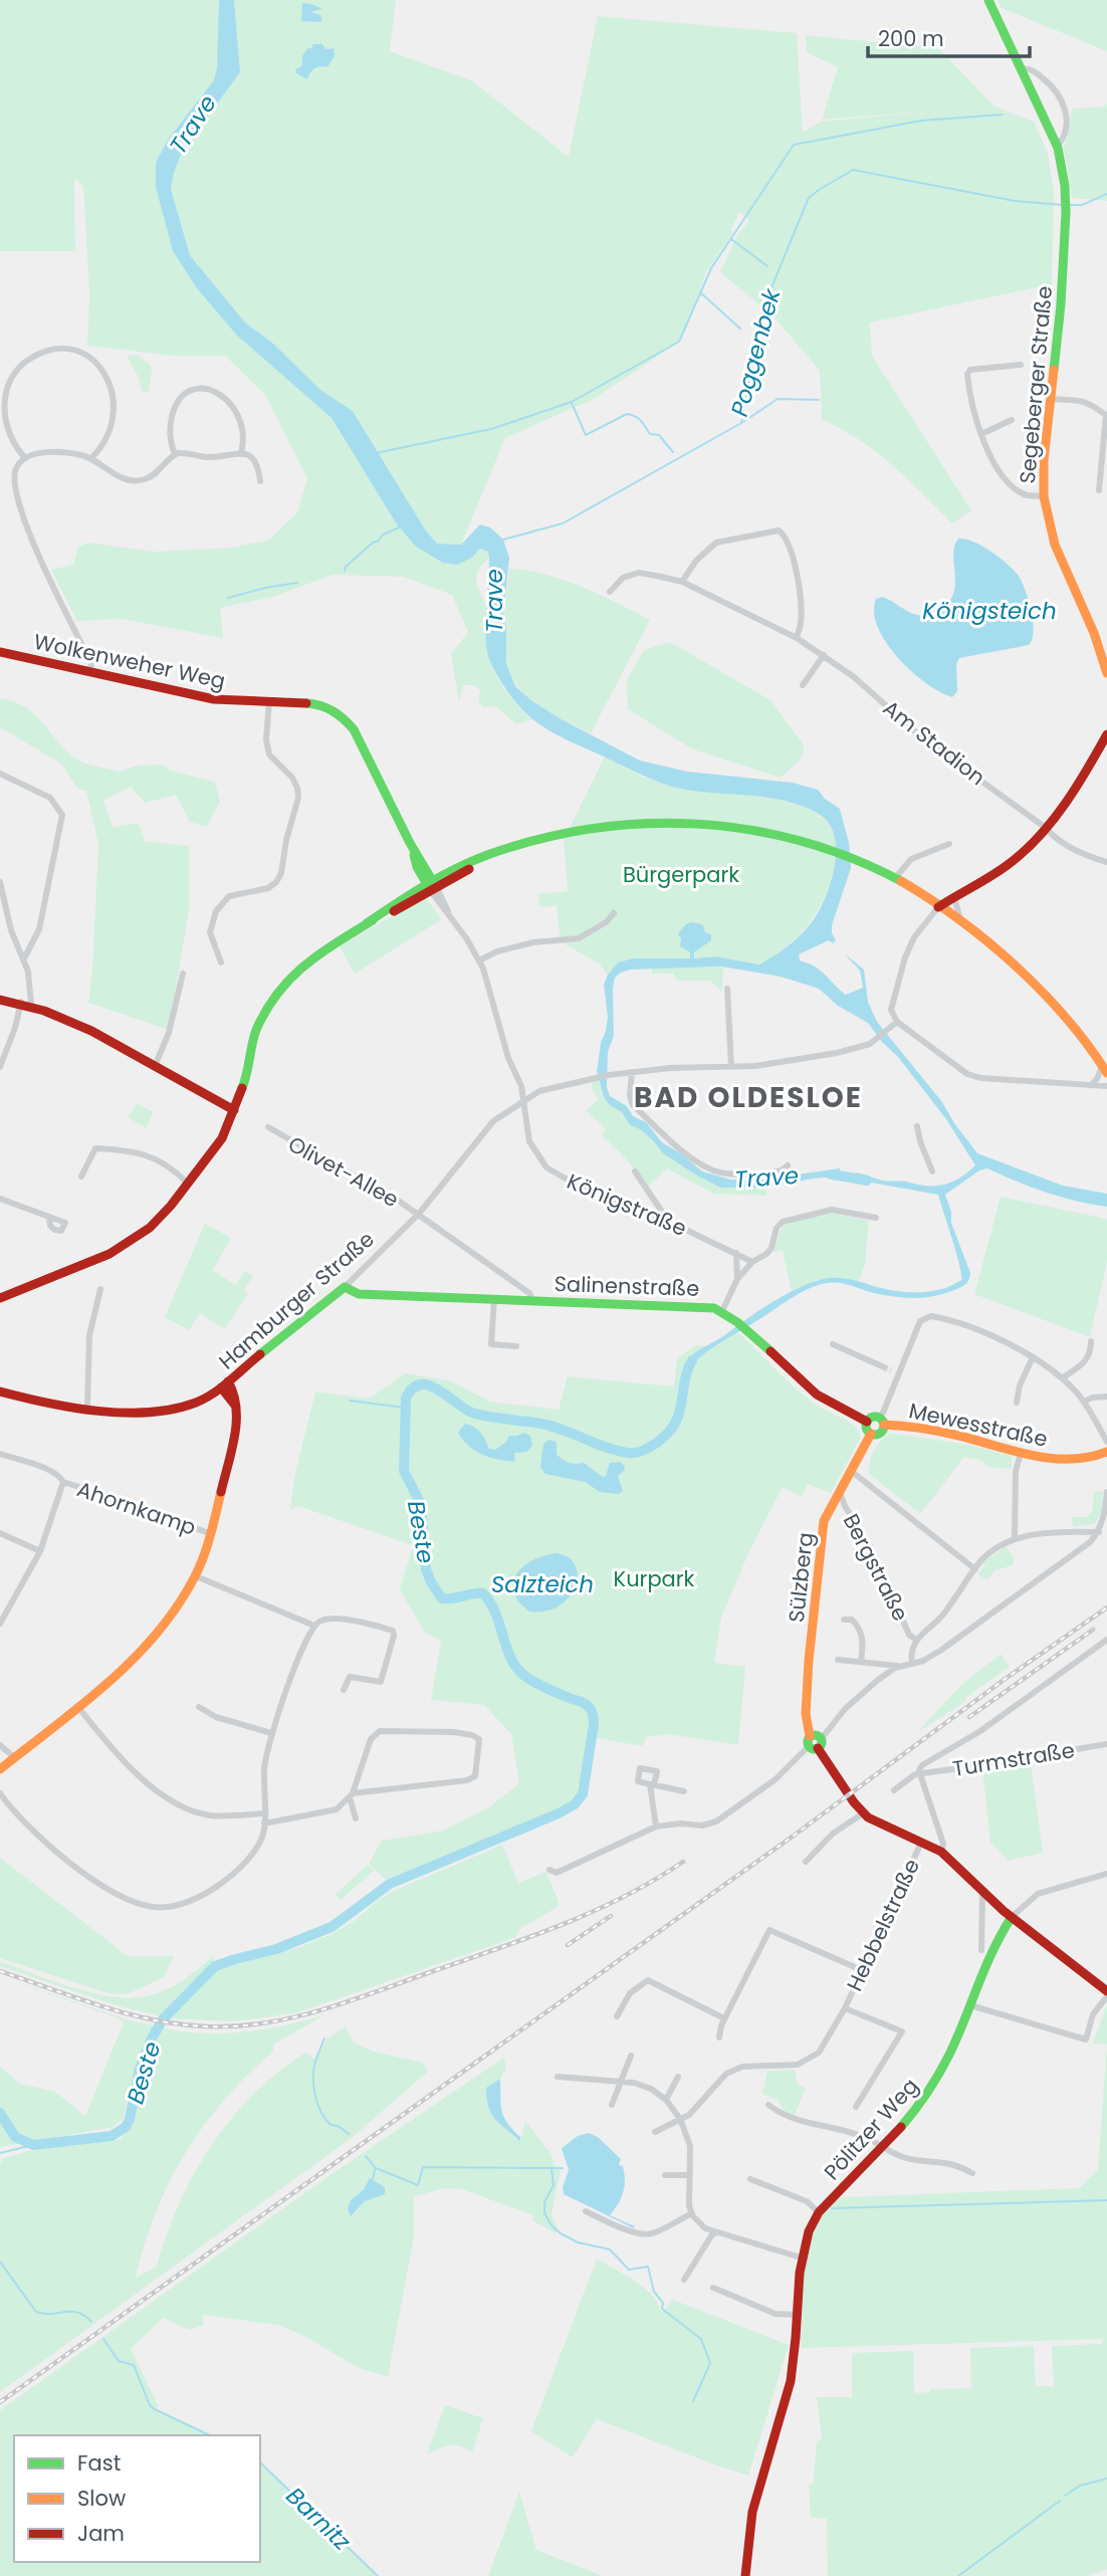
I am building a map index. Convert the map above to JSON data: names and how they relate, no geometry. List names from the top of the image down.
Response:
{
  "streets": {
    "main road": [
      "Segeberger Straße",
      "Wolkenweher Weg",
      "Salinenstraße",
      "Hamburger Straße",
      "Mewesstraße",
      "Sülzberg",
      "Pölitzer Weg"
    ],
    "street": [
      "Am Stadion",
      "Olivet-Allee",
      "Königstraße",
      "Ahornkamp",
      "Bergstraße",
      "Turmstraße",
      "Hebbelstraße"
    ]
  },
  "crossings": [
    ["Wolkenweher Weg", "Königstraße"],
    ["Olivet-Allee", "Salinenstraße"],
    ["Olivet-Allee", "Hamburger Straße"],
    ["Königstraße", "Hamburger Straße"],
    ["Salinenstraße", "Hamburger Straße"],
    ["Mewesstraße", "Sülzberg"],
    ["Bergstraße", "Sülzberg"]
  ],
  "districts": ["BAD OLDESLOE"],
  "water": [
    "Trave",
    "Poggenbek",
    "Königsteich",
    "Beste",
    "Salzteich",
    "Barnitz"
  ],
  "parks": ["Bürgerpark", "Kurpark"],
  "legend": ["Fast", "Slow", "Jam"],
  "scale_bar": "200 m"
}
